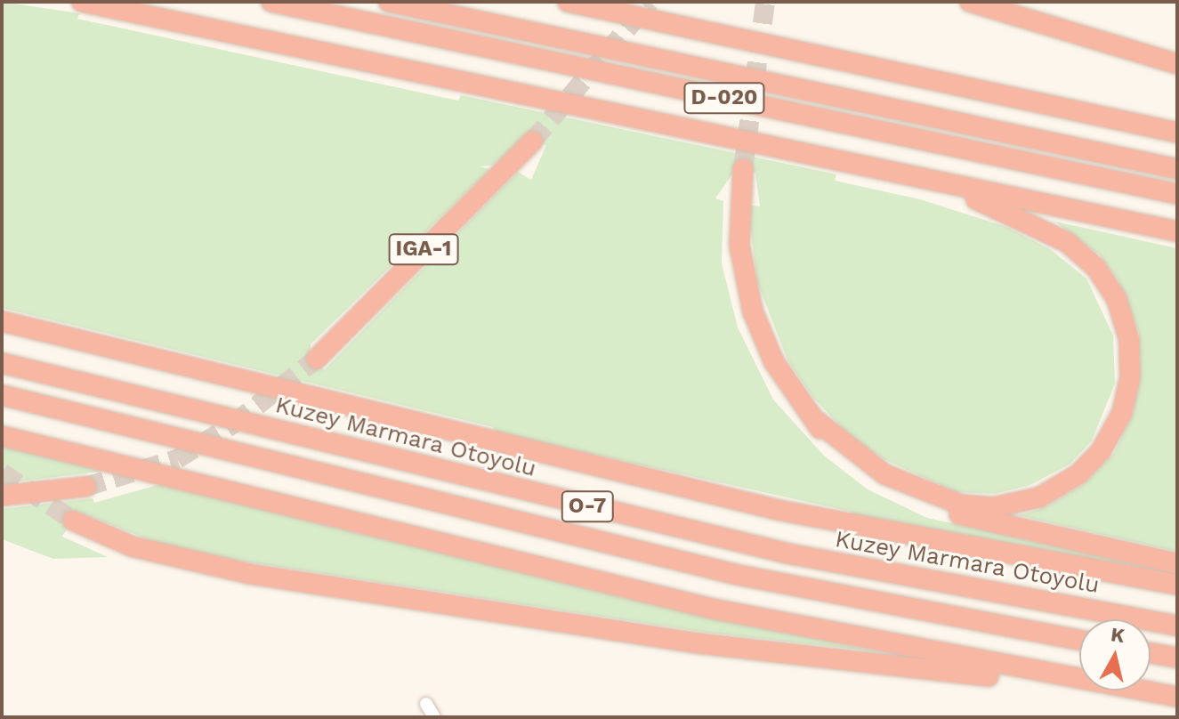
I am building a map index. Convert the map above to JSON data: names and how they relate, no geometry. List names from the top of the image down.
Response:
{
  "streets": {
    "highway": [
      "D-020",
      "IGA-1",
      "Kuzey Marmara Otoyolu",
      "O-7"
    ]
  },
  "north": "top"
}
